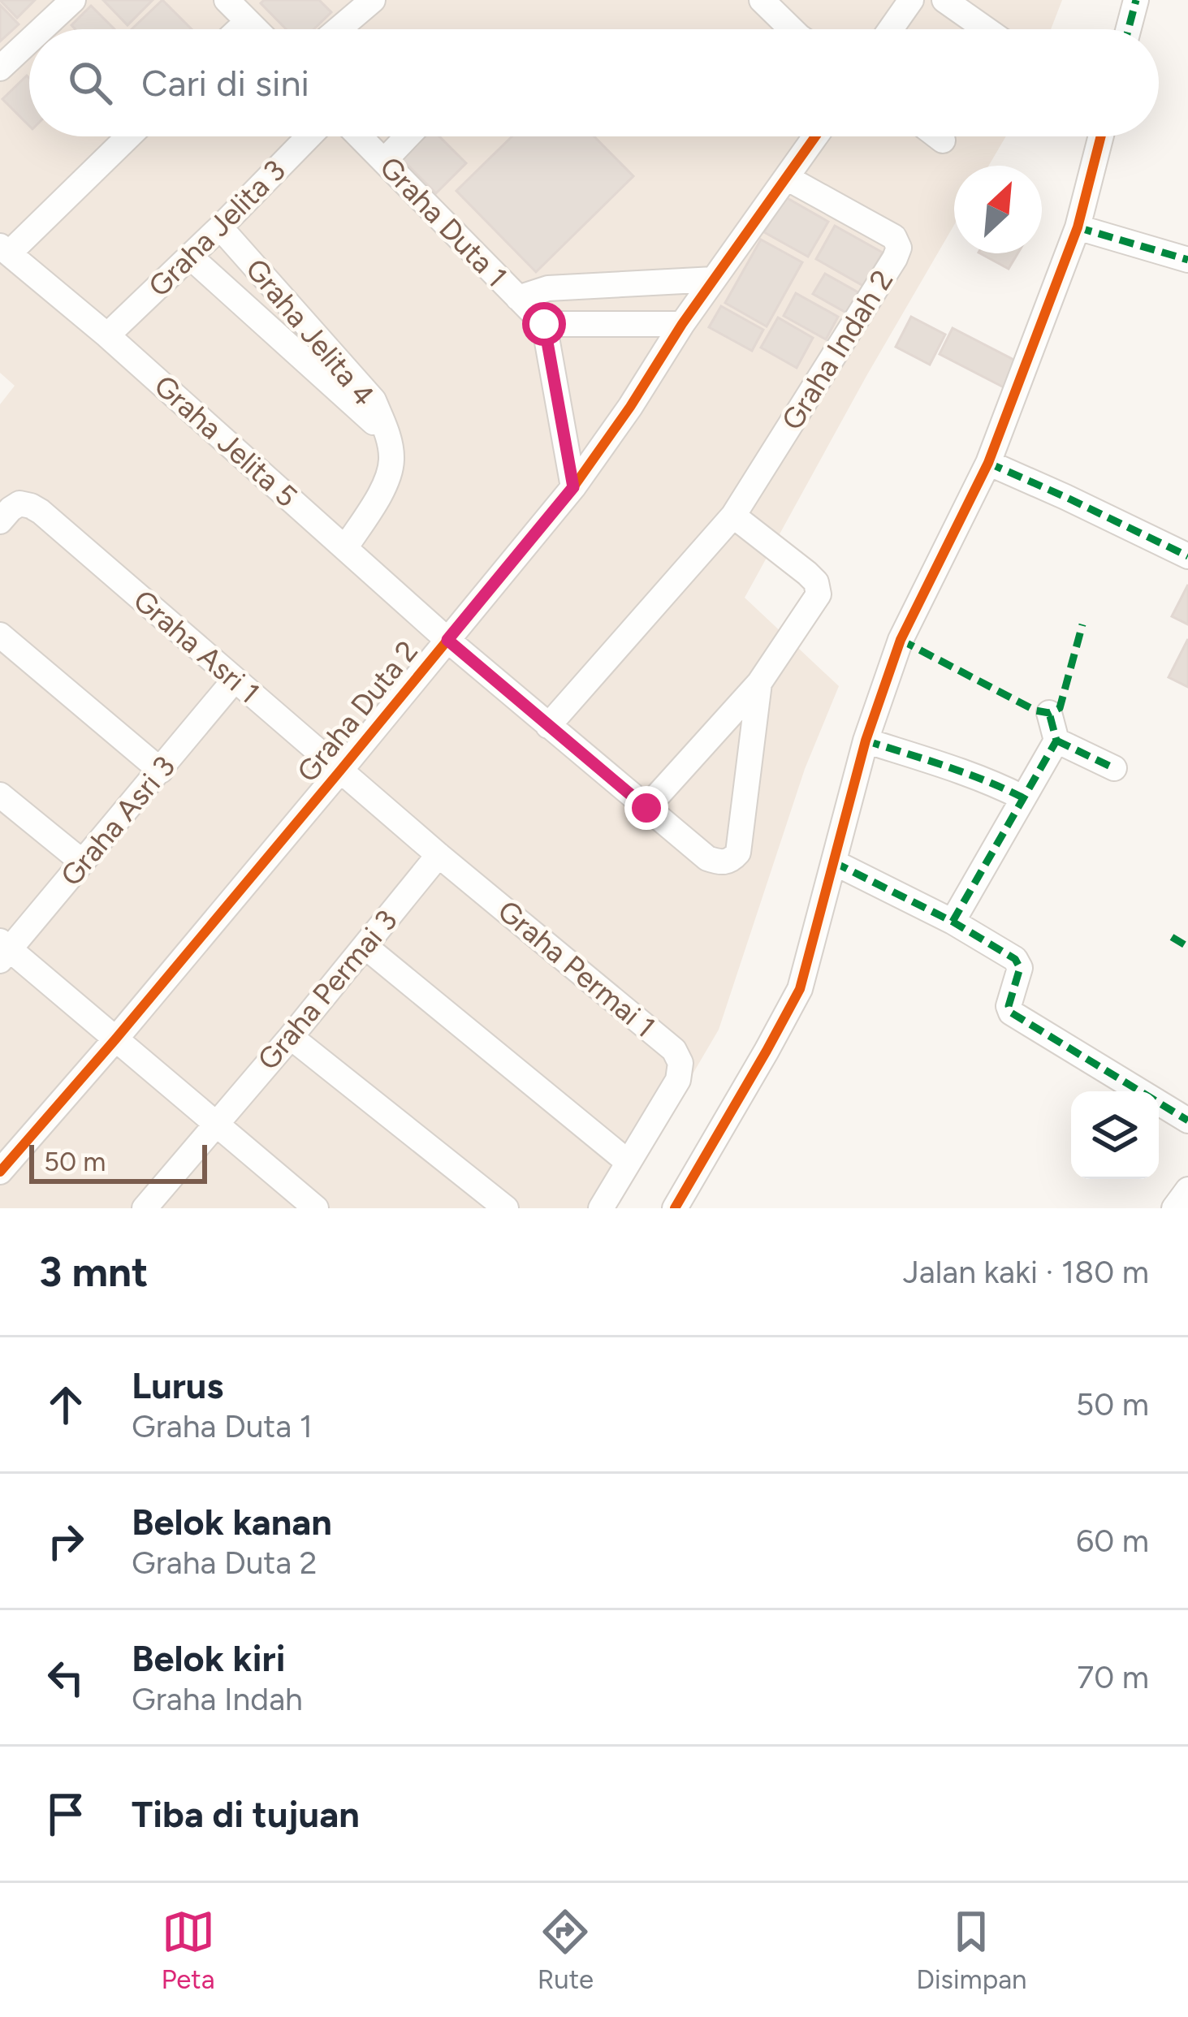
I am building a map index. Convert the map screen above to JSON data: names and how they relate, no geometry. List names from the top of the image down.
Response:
{
  "streets": {
    "street": [
      "Graha Duta 1",
      "Graha Jelita 3",
      "Graha Jelita 4",
      "Graha Indah 2",
      "Graha Jelita 5",
      "Graha Asri 1",
      "Graha Duta 2",
      "Graha Asri 3",
      "Graha Permai 1",
      "Graha Permai 3"
    ]
  },
  "crossings": [
    ["Graha Jelita 3", "Graha Jelita 4"],
    ["Graha Jelita 3", "Graha Jelita 5"],
    ["Graha Jelita 4", "Graha Jelita 5"],
    ["Graha Indah 2", "Graha Jelita 5"],
    ["Graha Indah 2", "Graha Duta 2"],
    ["Graha Jelita 5", "Graha Duta 2"],
    ["Graha Asri 1", "Graha Duta 2"],
    ["Graha Asri 1", "Graha Asri 3"],
    ["Graha Asri 1", "Graha Permai 1"],
    ["Graha Duta 2", "Graha Permai 1"],
    ["Graha Permai 1", "Graha Permai 3"]
  ],
  "scale_bar": "50 m",
  "north": "top right",
  "page": {
    "search": "Cari di sini",
    "scale": "50 m",
    "heading": ["3 mnt", "Jalan kaki · 180 m"],
    "list": [
      ["Lurus", "Graha Duta 1", "50 m"],
      ["Belok kanan", "Graha Duta 2", "60 m"],
      ["Belok kiri", "Graha Indah", "70 m"],
      "Tiba di tujuan"
    ],
    "nav": ["Peta", "Rute", "Disimpan"]
  }
}
